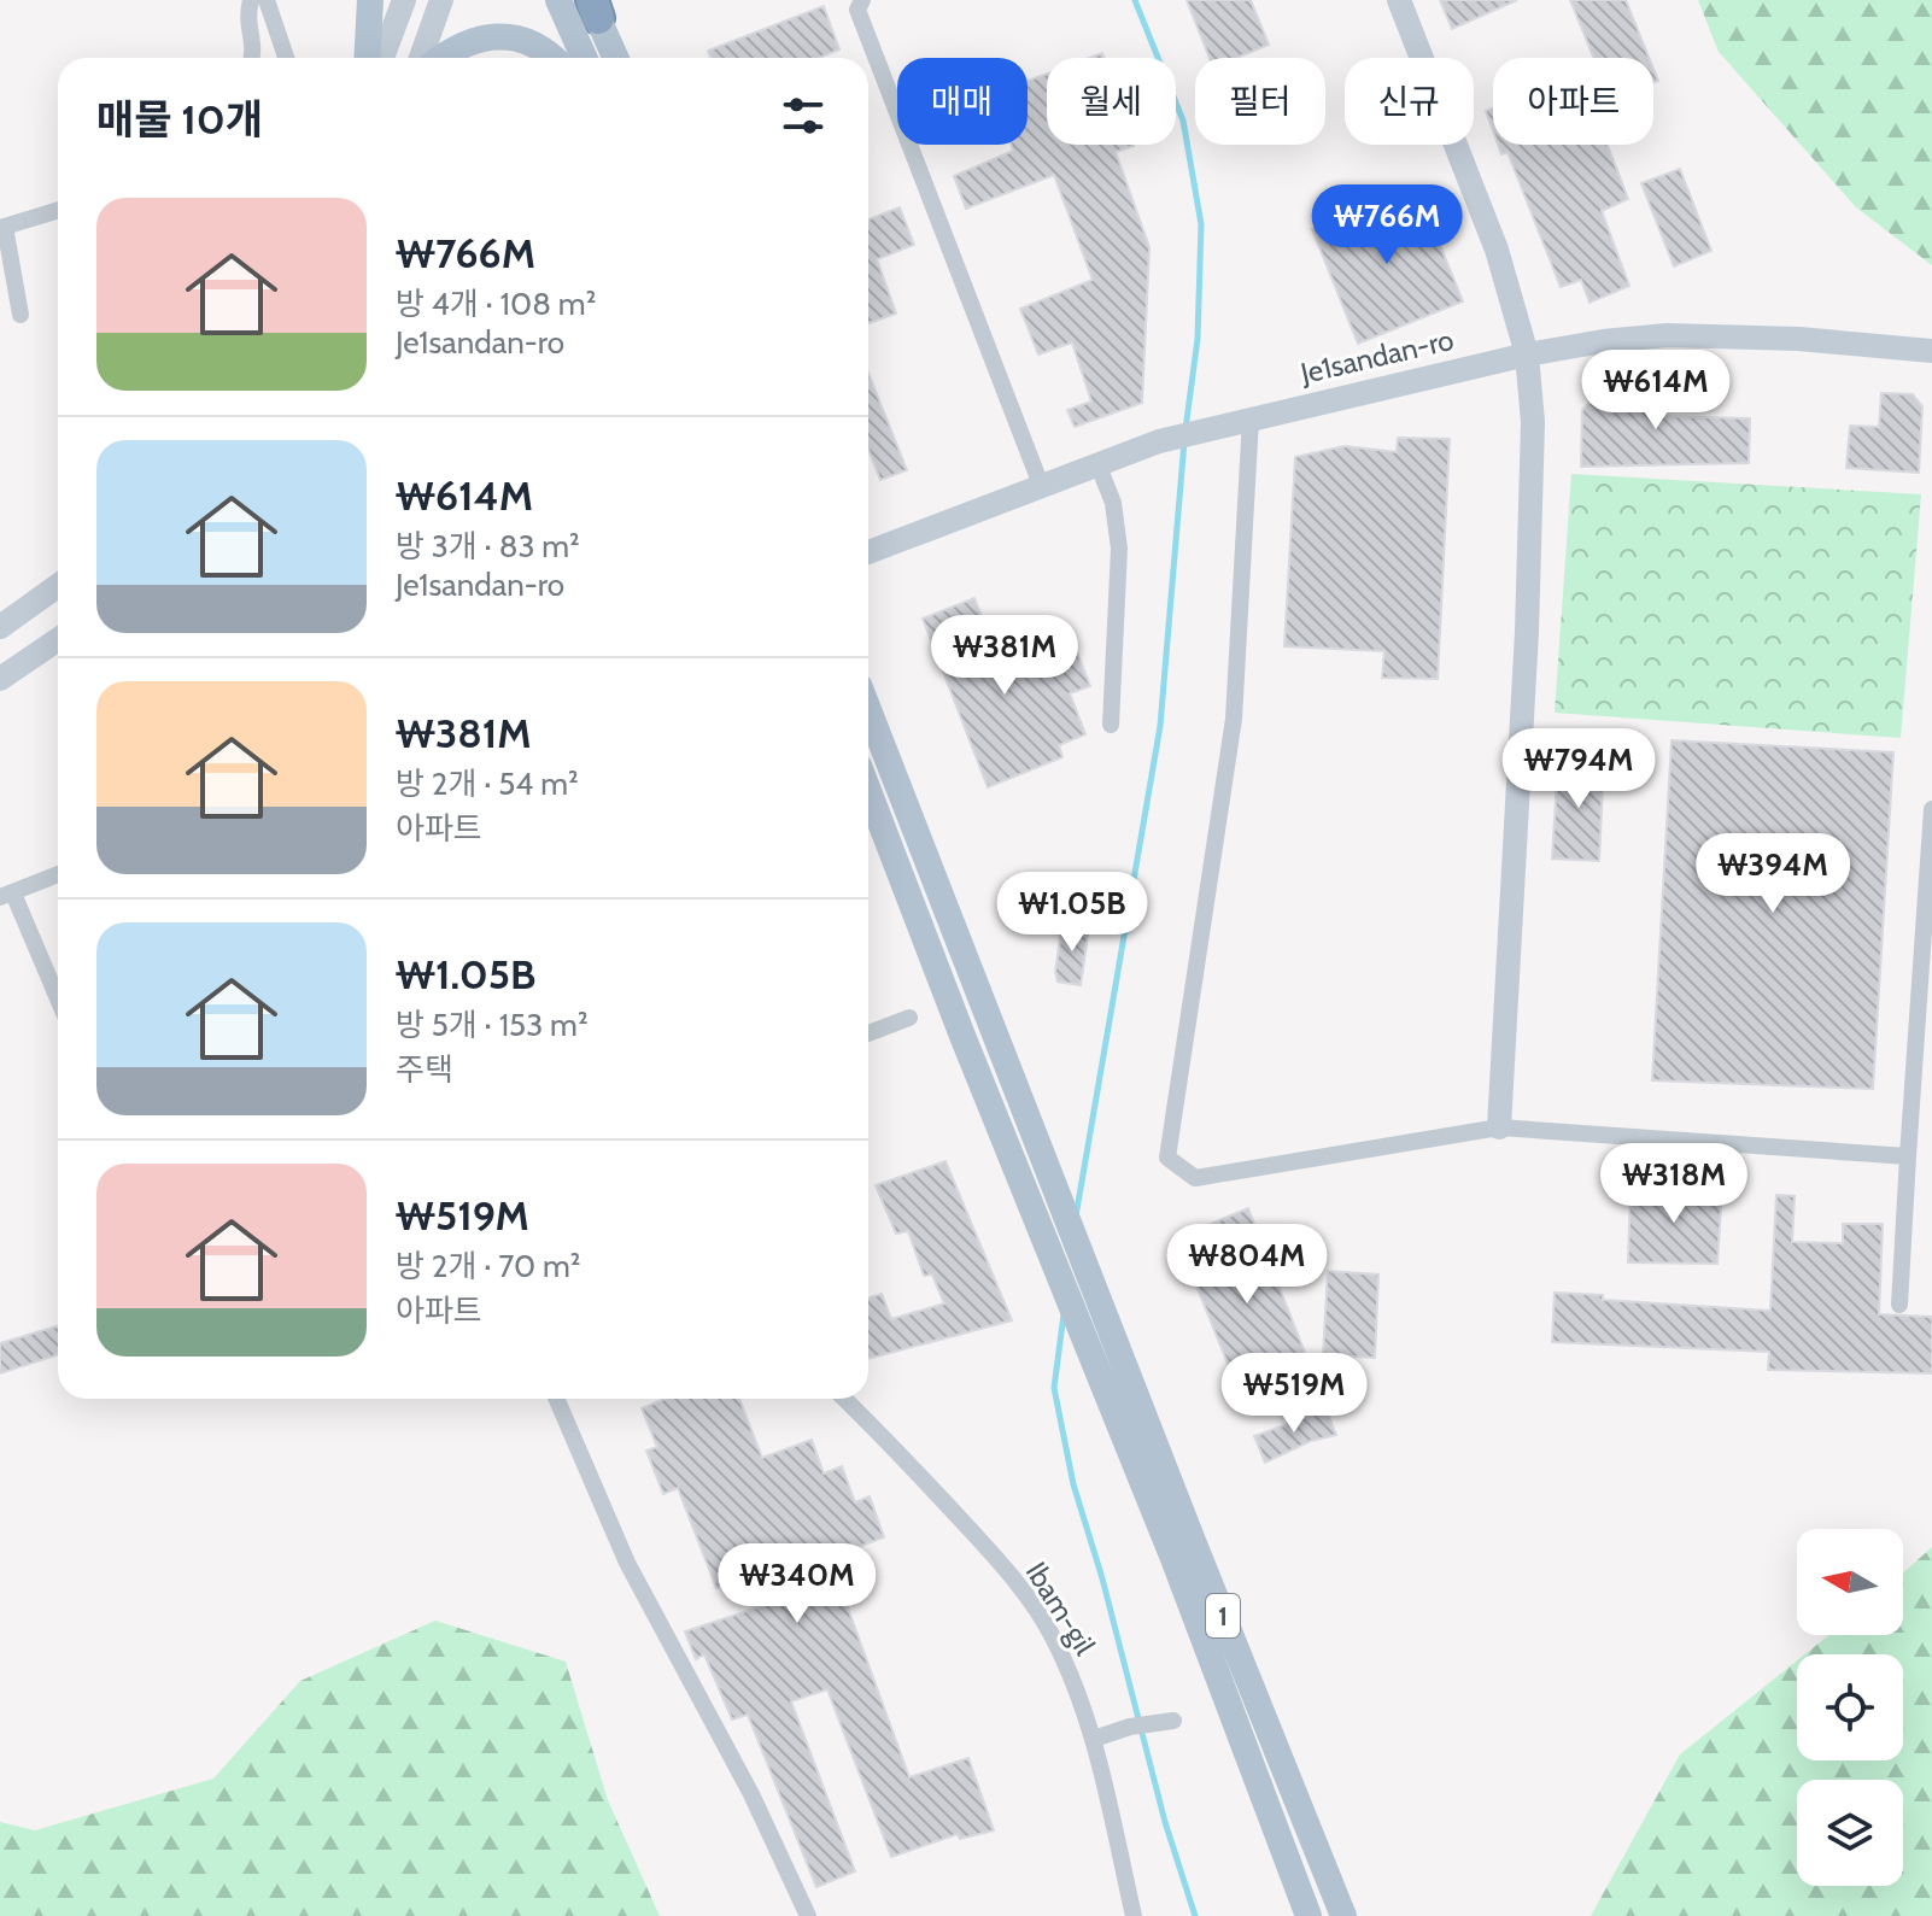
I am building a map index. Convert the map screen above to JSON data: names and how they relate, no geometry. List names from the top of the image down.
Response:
{
  "streets": {
    "main road": ["1"],
    "street": ["Je1sandan-ro", "Ibam-gil"]
  },
  "north": "left",
  "page": {
    "chip": [
      "매매",
      "월세",
      "필터",
      "신규",
      "아파트"
    ],
    "heading": "매물 10개",
    "list": [
      {
        "name": "₩766M",
        "note": "방 4개 · 108 m² · Je1sandan-ro"
      },
      {
        "name": "₩614M",
        "note": "방 3개 · 83 m² · Je1sandan-ro"
      },
      {
        "name": "₩381M",
        "note": "방 2개 · 54 m² · 아파트"
      },
      {
        "name": "₩1.05B",
        "note": "방 5개 · 153 m² · 주택"
      },
      {
        "name": "₩519M",
        "note": "방 2개 · 70 m² · 아파트"
      }
    ],
    "price": [
      "₩766M",
      "₩614M",
      "₩381M",
      "₩794M",
      "₩394M",
      "₩1.05B",
      "₩318M",
      "₩804M",
      "₩519M",
      "₩340M"
    ]
  }
}
